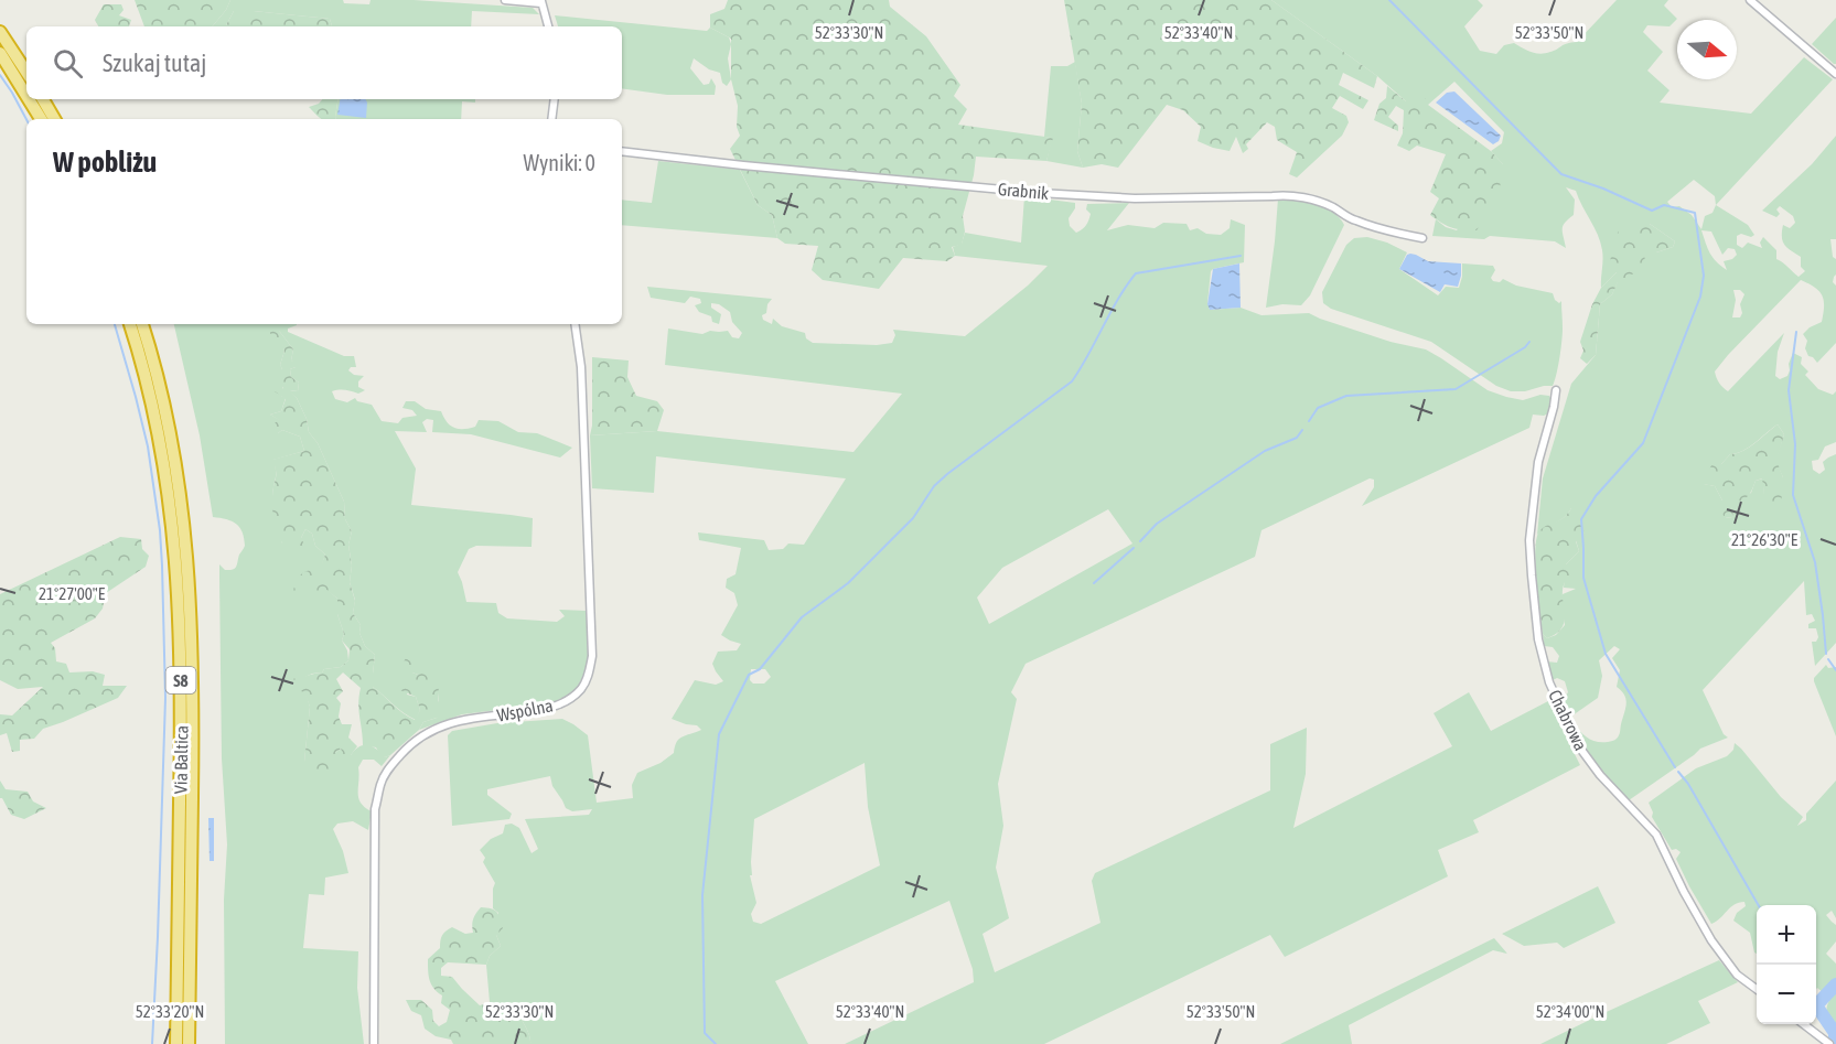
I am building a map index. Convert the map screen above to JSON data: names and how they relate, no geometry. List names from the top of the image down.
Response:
{
  "streets": {
    "highway": ["S8", "Via Baltica"],
    "street": ["Grabnik", "Wspólna", "Chabrowa"]
  },
  "north": "right",
  "page": {
    "search": "Szukaj tutaj",
    "heading": ["W pobliżu", "Wyniki: 0"],
    "map_buttons": ["+", "−"]
  },
  "coordinates": [
    "52°33'30\"N",
    "52°33'40\"N",
    "52°33'50\"N",
    "21°26'30\"E",
    "21°27'00\"E",
    "52°33'20\"N",
    "52°34'00\"N"
  ]
}
